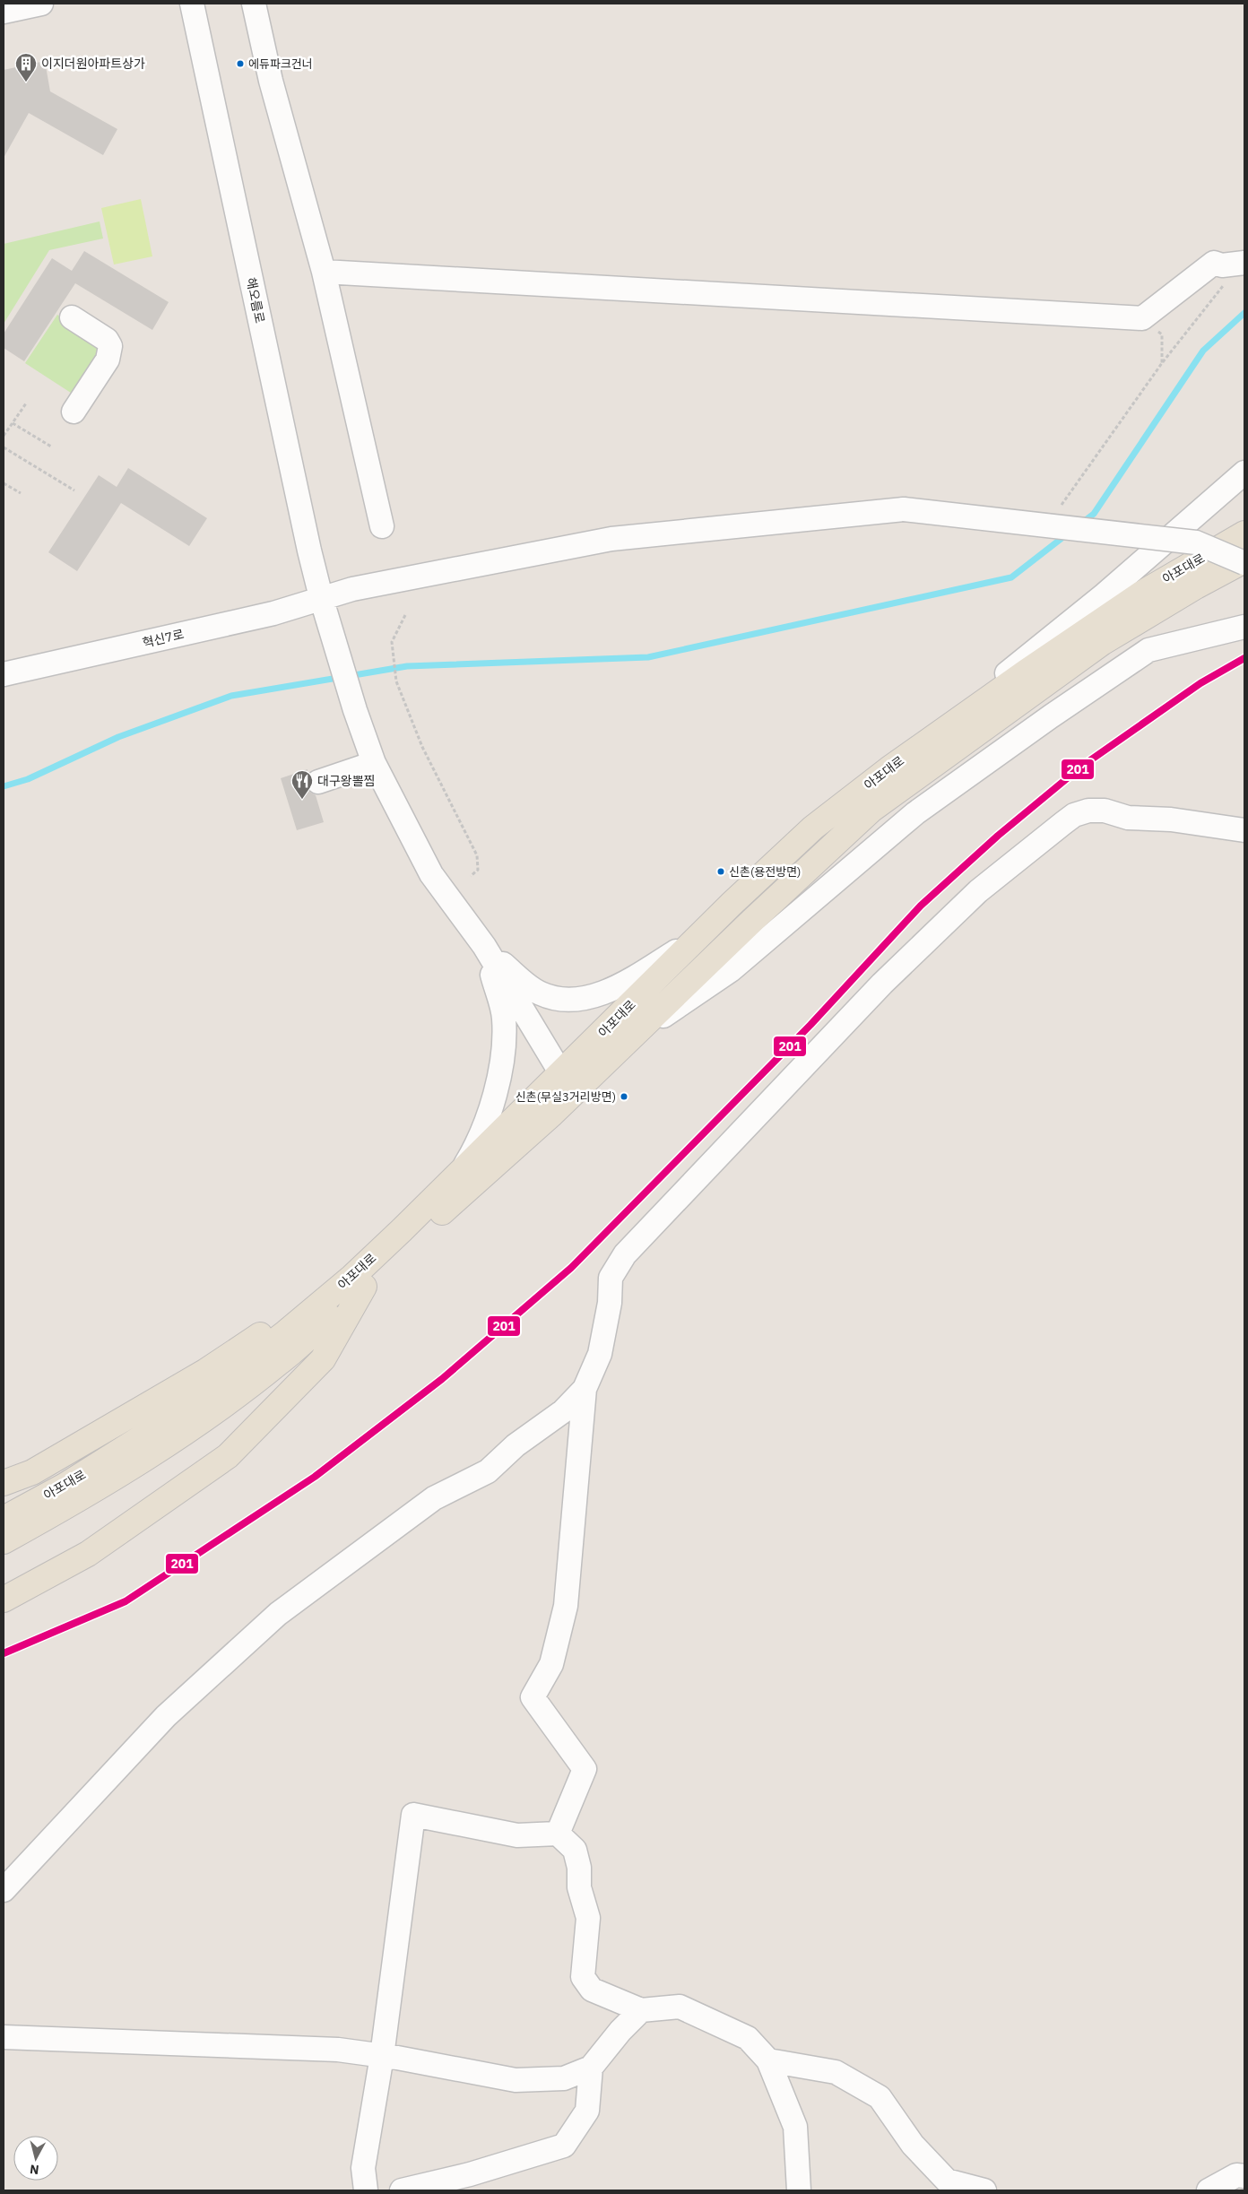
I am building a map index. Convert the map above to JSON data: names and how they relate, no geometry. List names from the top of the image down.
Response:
{
  "streets": {
    "main road": ["아포대로"],
    "street": ["해오름로", "혁신7로"]
  },
  "crossings": [
    ["해오름로", "혁신7로"],
    ["아포대로", "혁신7로"]
  ],
  "places": {
    "other": ["에듀파크건너", "신촌(용전방면)", "신촌(무실3거리방면)"],
    "building": ["이지더원아파트상가"],
    "restaurant": ["대구왕뽈찜"]
  },
  "lines": ["transit line 201"],
  "north": "bottom"
}
